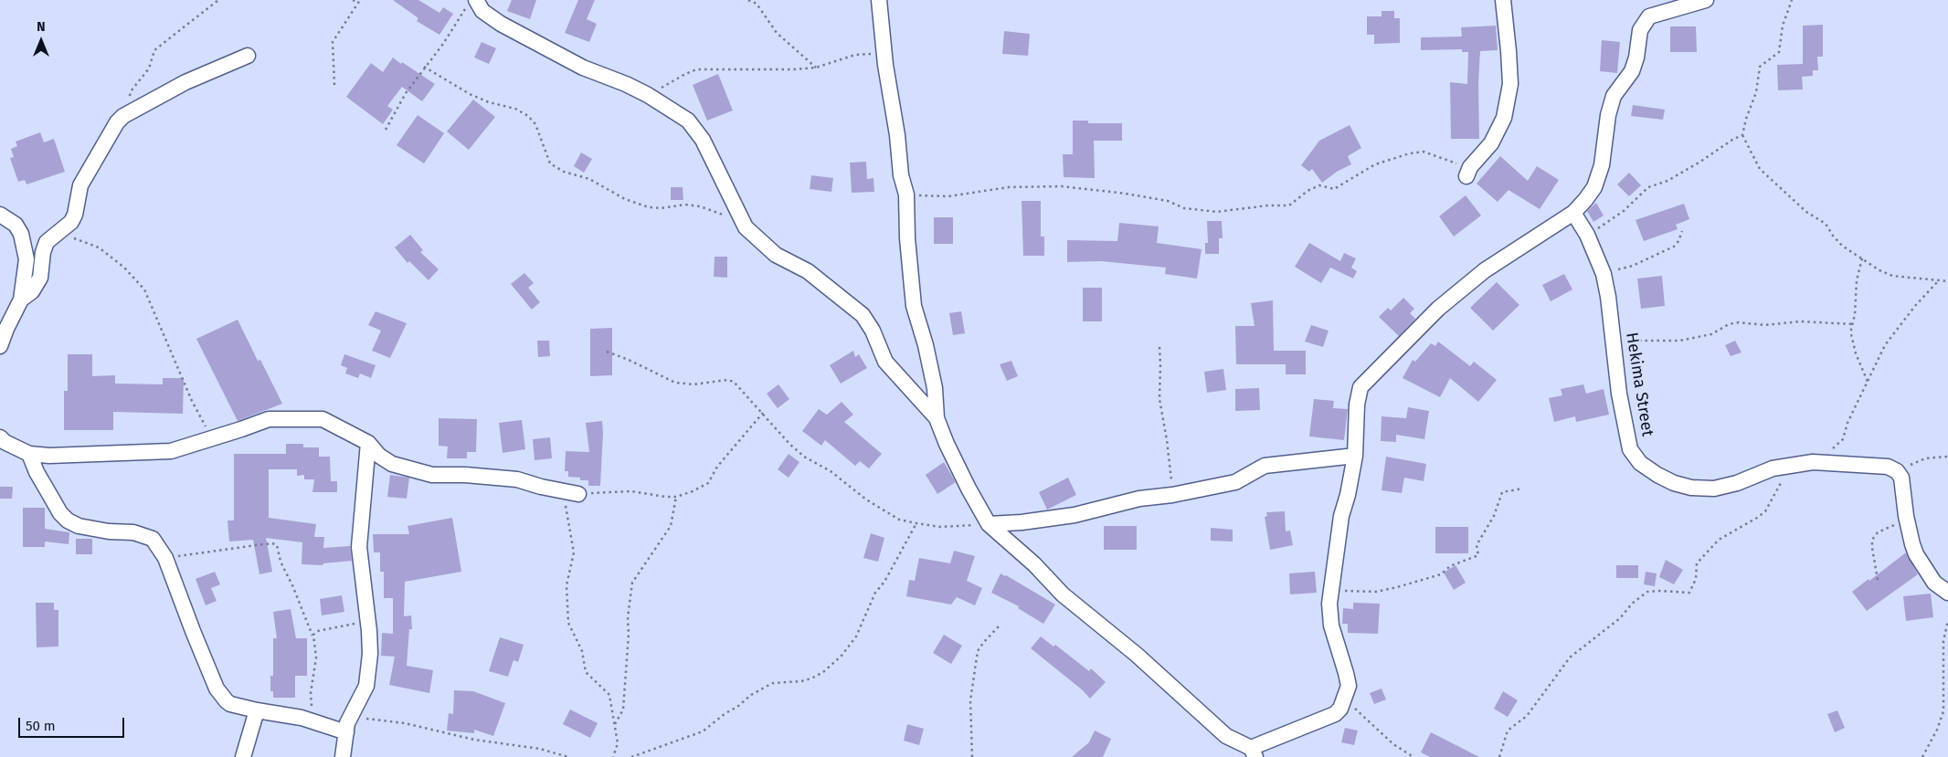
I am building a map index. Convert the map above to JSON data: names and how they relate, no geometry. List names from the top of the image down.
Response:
{
  "streets": {
    "street": ["Hekima Street"]
  },
  "scale_bar": "50 m",
  "north": "top"
}
